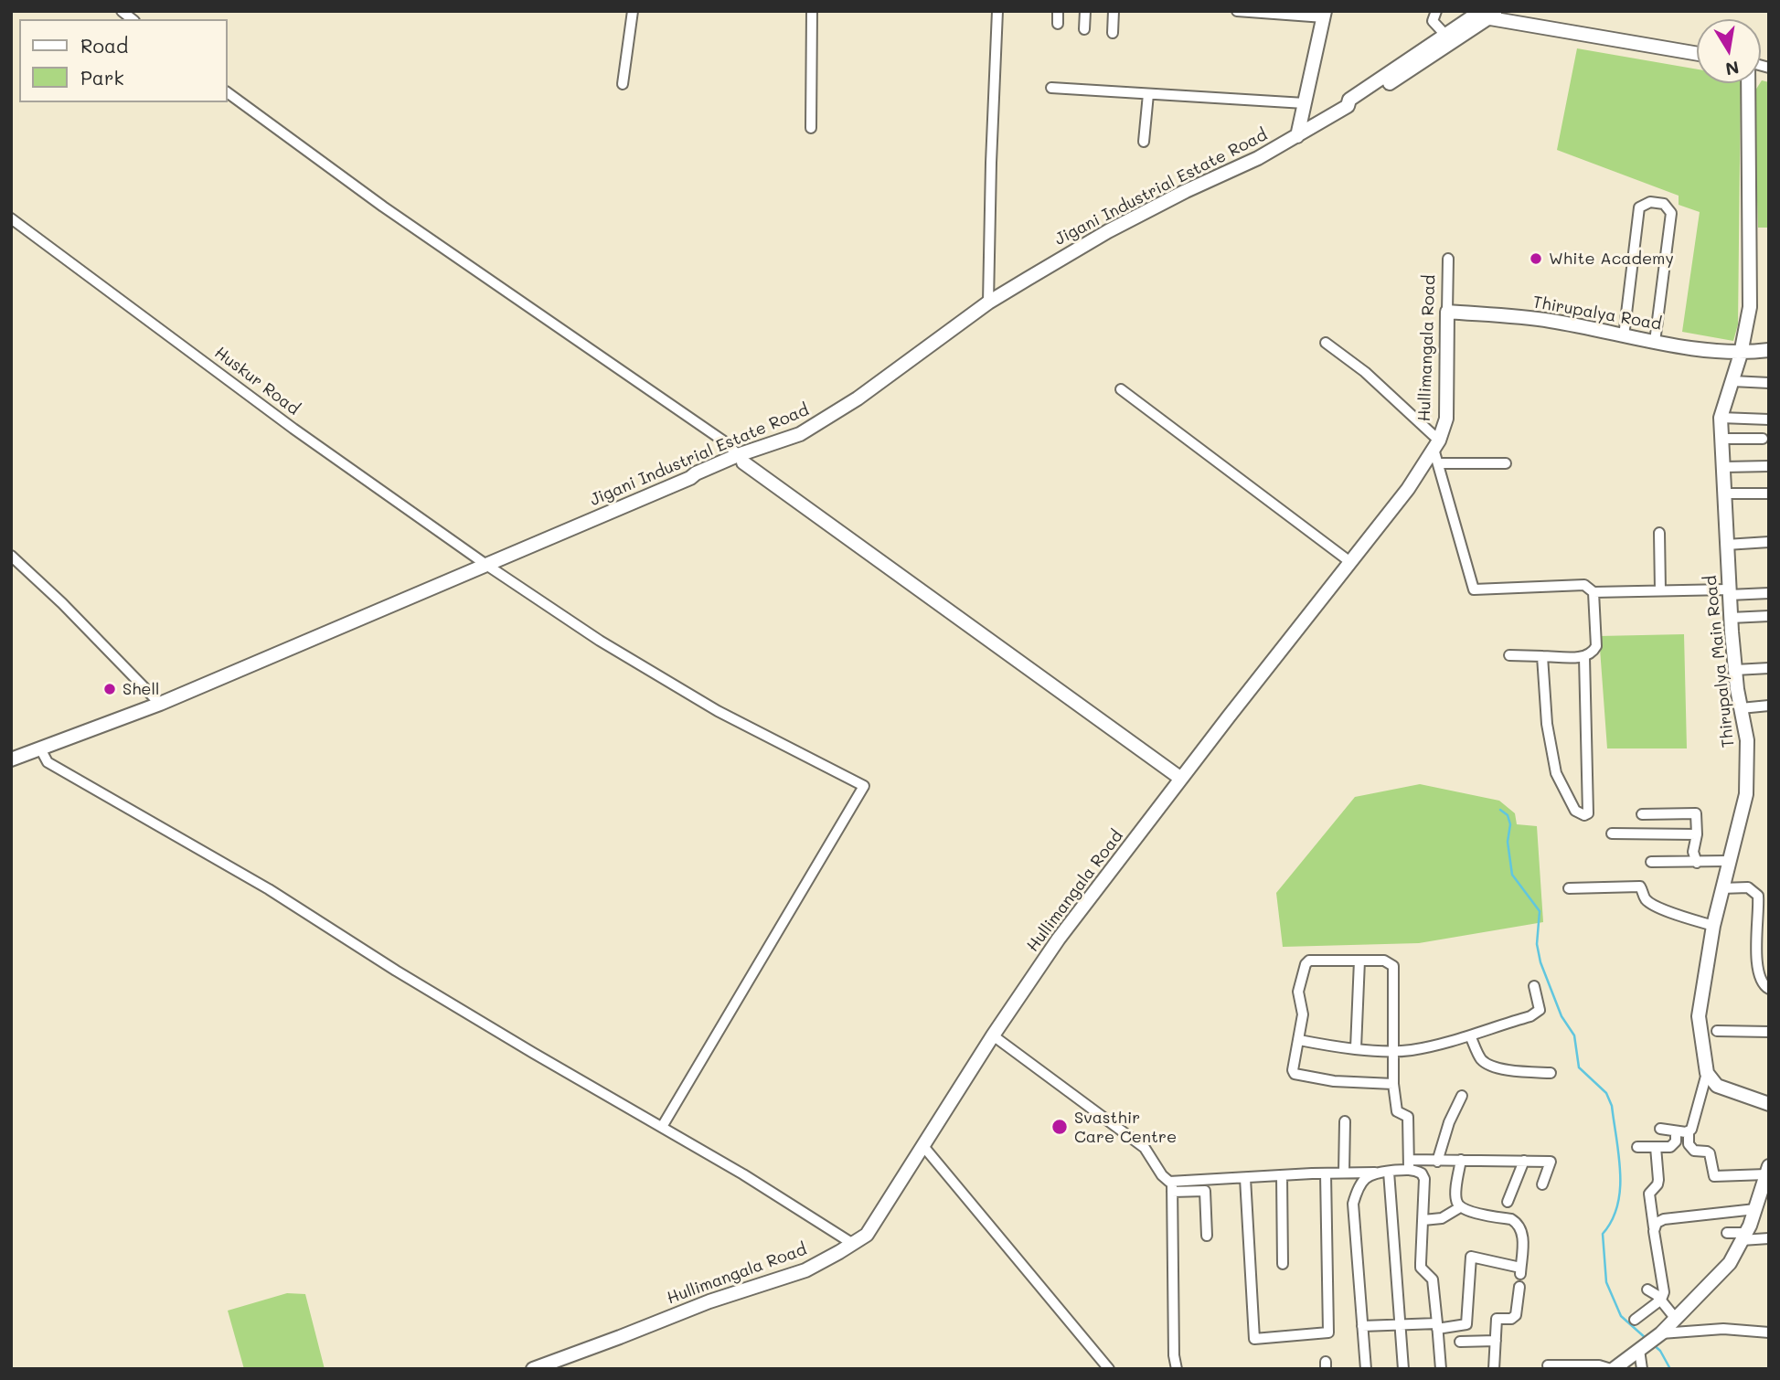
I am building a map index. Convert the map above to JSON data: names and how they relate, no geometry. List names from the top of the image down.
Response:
{
  "streets": {
    "street": [
      "Jigani Industrial Estate Road",
      "Thirupalya Road",
      "Hullimangala Road",
      "Huskur Road",
      "Thirupalya Main Road"
    ]
  },
  "crossings": [
    ["Jigani Industrial Estate Road", "Huskur Road"],
    ["Thirupalya Road", "Hullimangala Road"],
    ["Thirupalya Road", "Thirupalya Main Road"]
  ],
  "places": ["White Academy", "Shell", "Svasthir Care Centre"],
  "legend": ["Road", "Park"],
  "north": "bottom"
}
